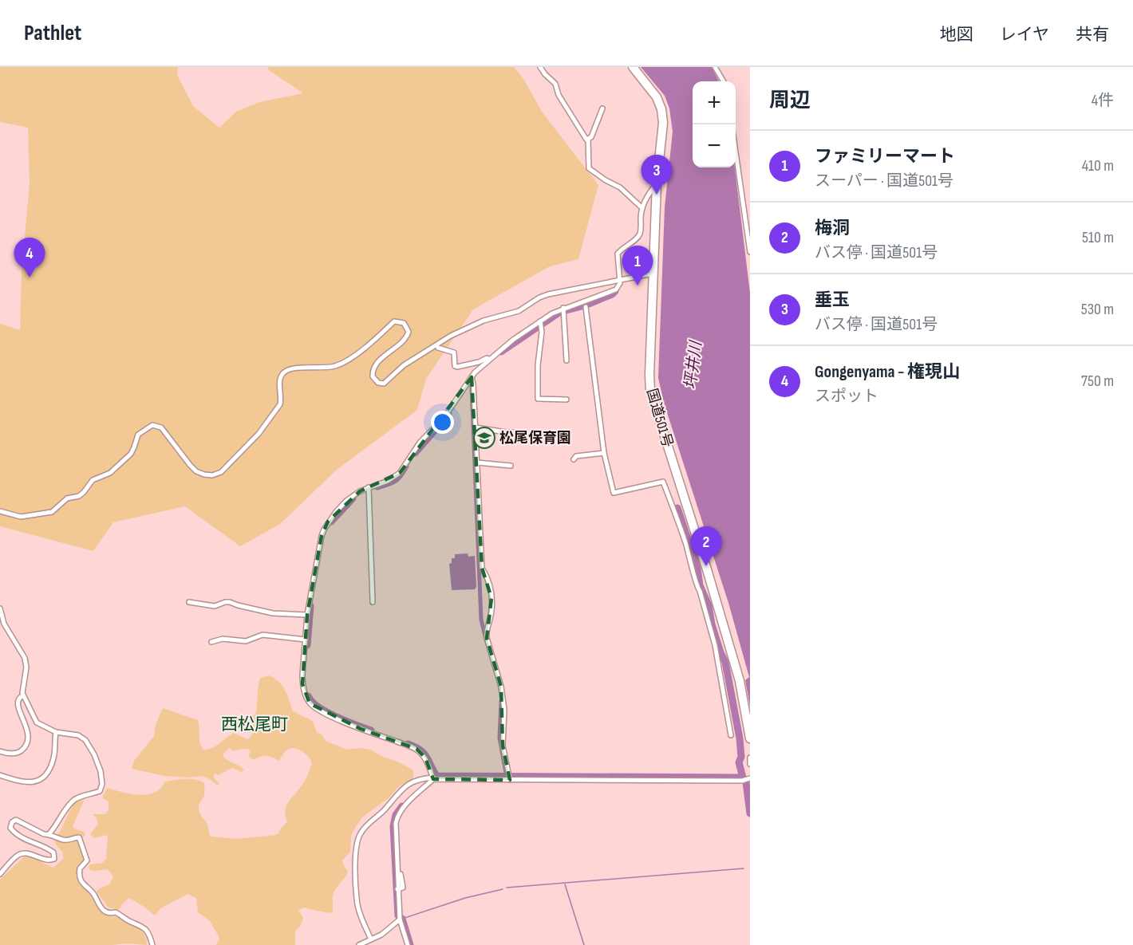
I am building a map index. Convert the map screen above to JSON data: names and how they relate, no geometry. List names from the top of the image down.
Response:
{
  "streets": {
    "highway": ["国道501号"]
  },
  "districts": ["西松尾町"],
  "water": ["坪井川"],
  "places": {
    "school or university": ["松尾保育園"]
  },
  "page": {
    "header": "Pathlet",
    "nav": ["地図", "レイヤ", "共有"],
    "heading": ["周辺", "4件"],
    "map_buttons": ["+", "−"],
    "list": [
      {
        "mark": "1",
        "name": "ファミリーマート",
        "note": "スーパー · 国道501号",
        "value": "410 m"
      },
      {
        "mark": "2",
        "name": "梅洞",
        "note": "バス停 · 国道501号",
        "value": "510 m"
      },
      {
        "mark": "3",
        "name": "垂玉",
        "note": "バス停 · 国道501号",
        "value": "530 m"
      },
      {
        "mark": "4",
        "name": "Gongenyama - 権現山",
        "note": "スポット",
        "value": "750 m"
      }
    ],
    "pins": [
      "3",
      "4",
      "1",
      "2"
    ]
  }
}
